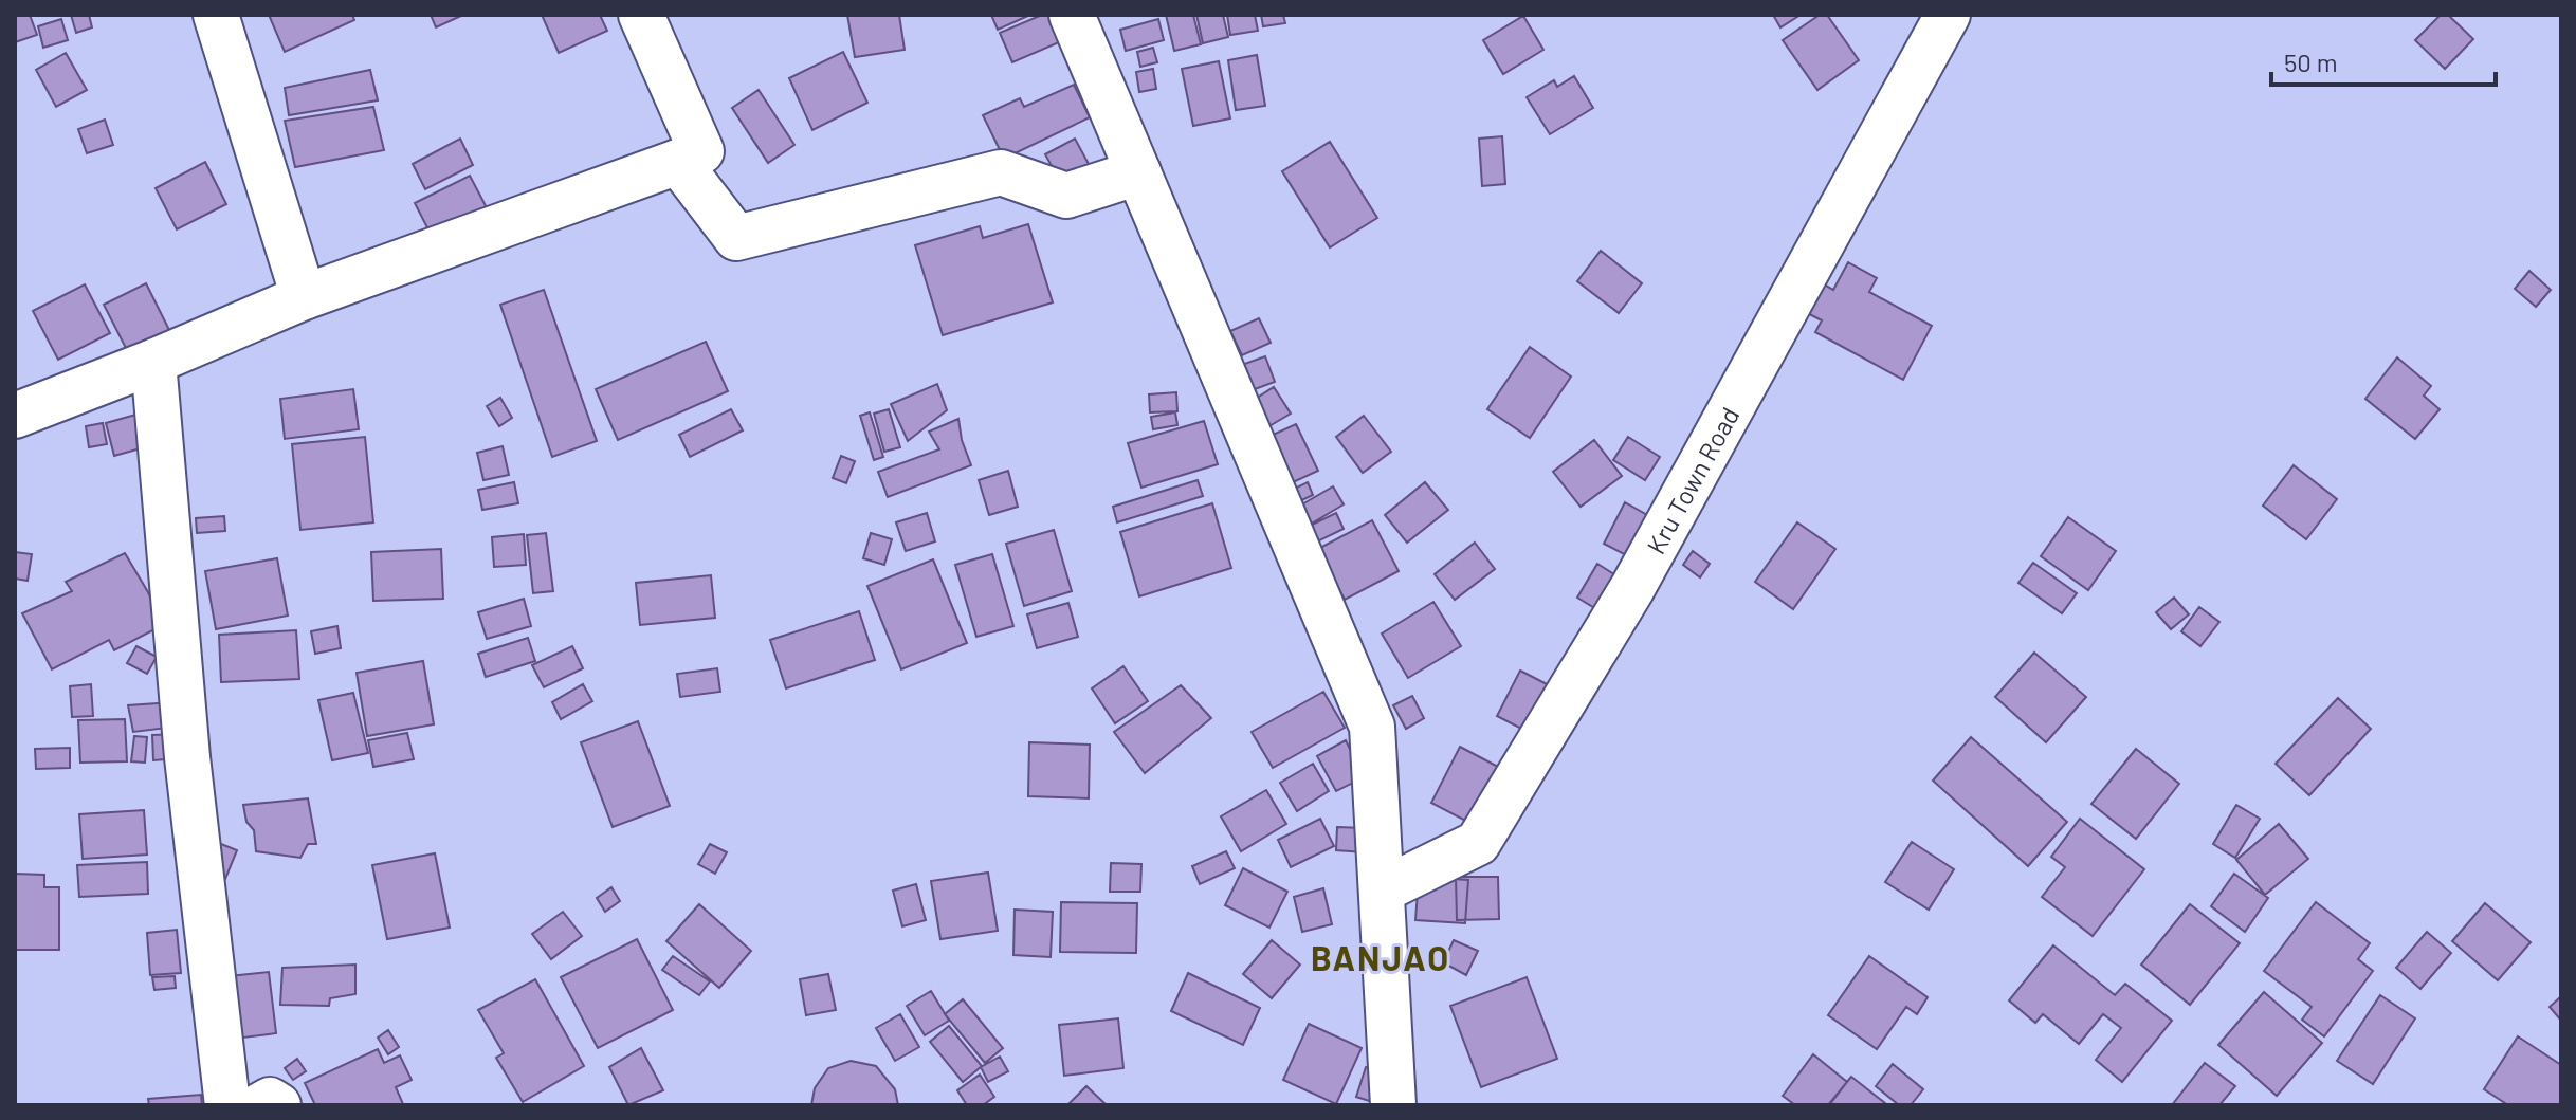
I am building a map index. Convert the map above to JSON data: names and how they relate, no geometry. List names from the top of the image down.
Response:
{
  "streets": {
    "street": ["Kru Town Road"]
  },
  "districts": ["BANJAO"],
  "scale_bar": "50 m"
}
